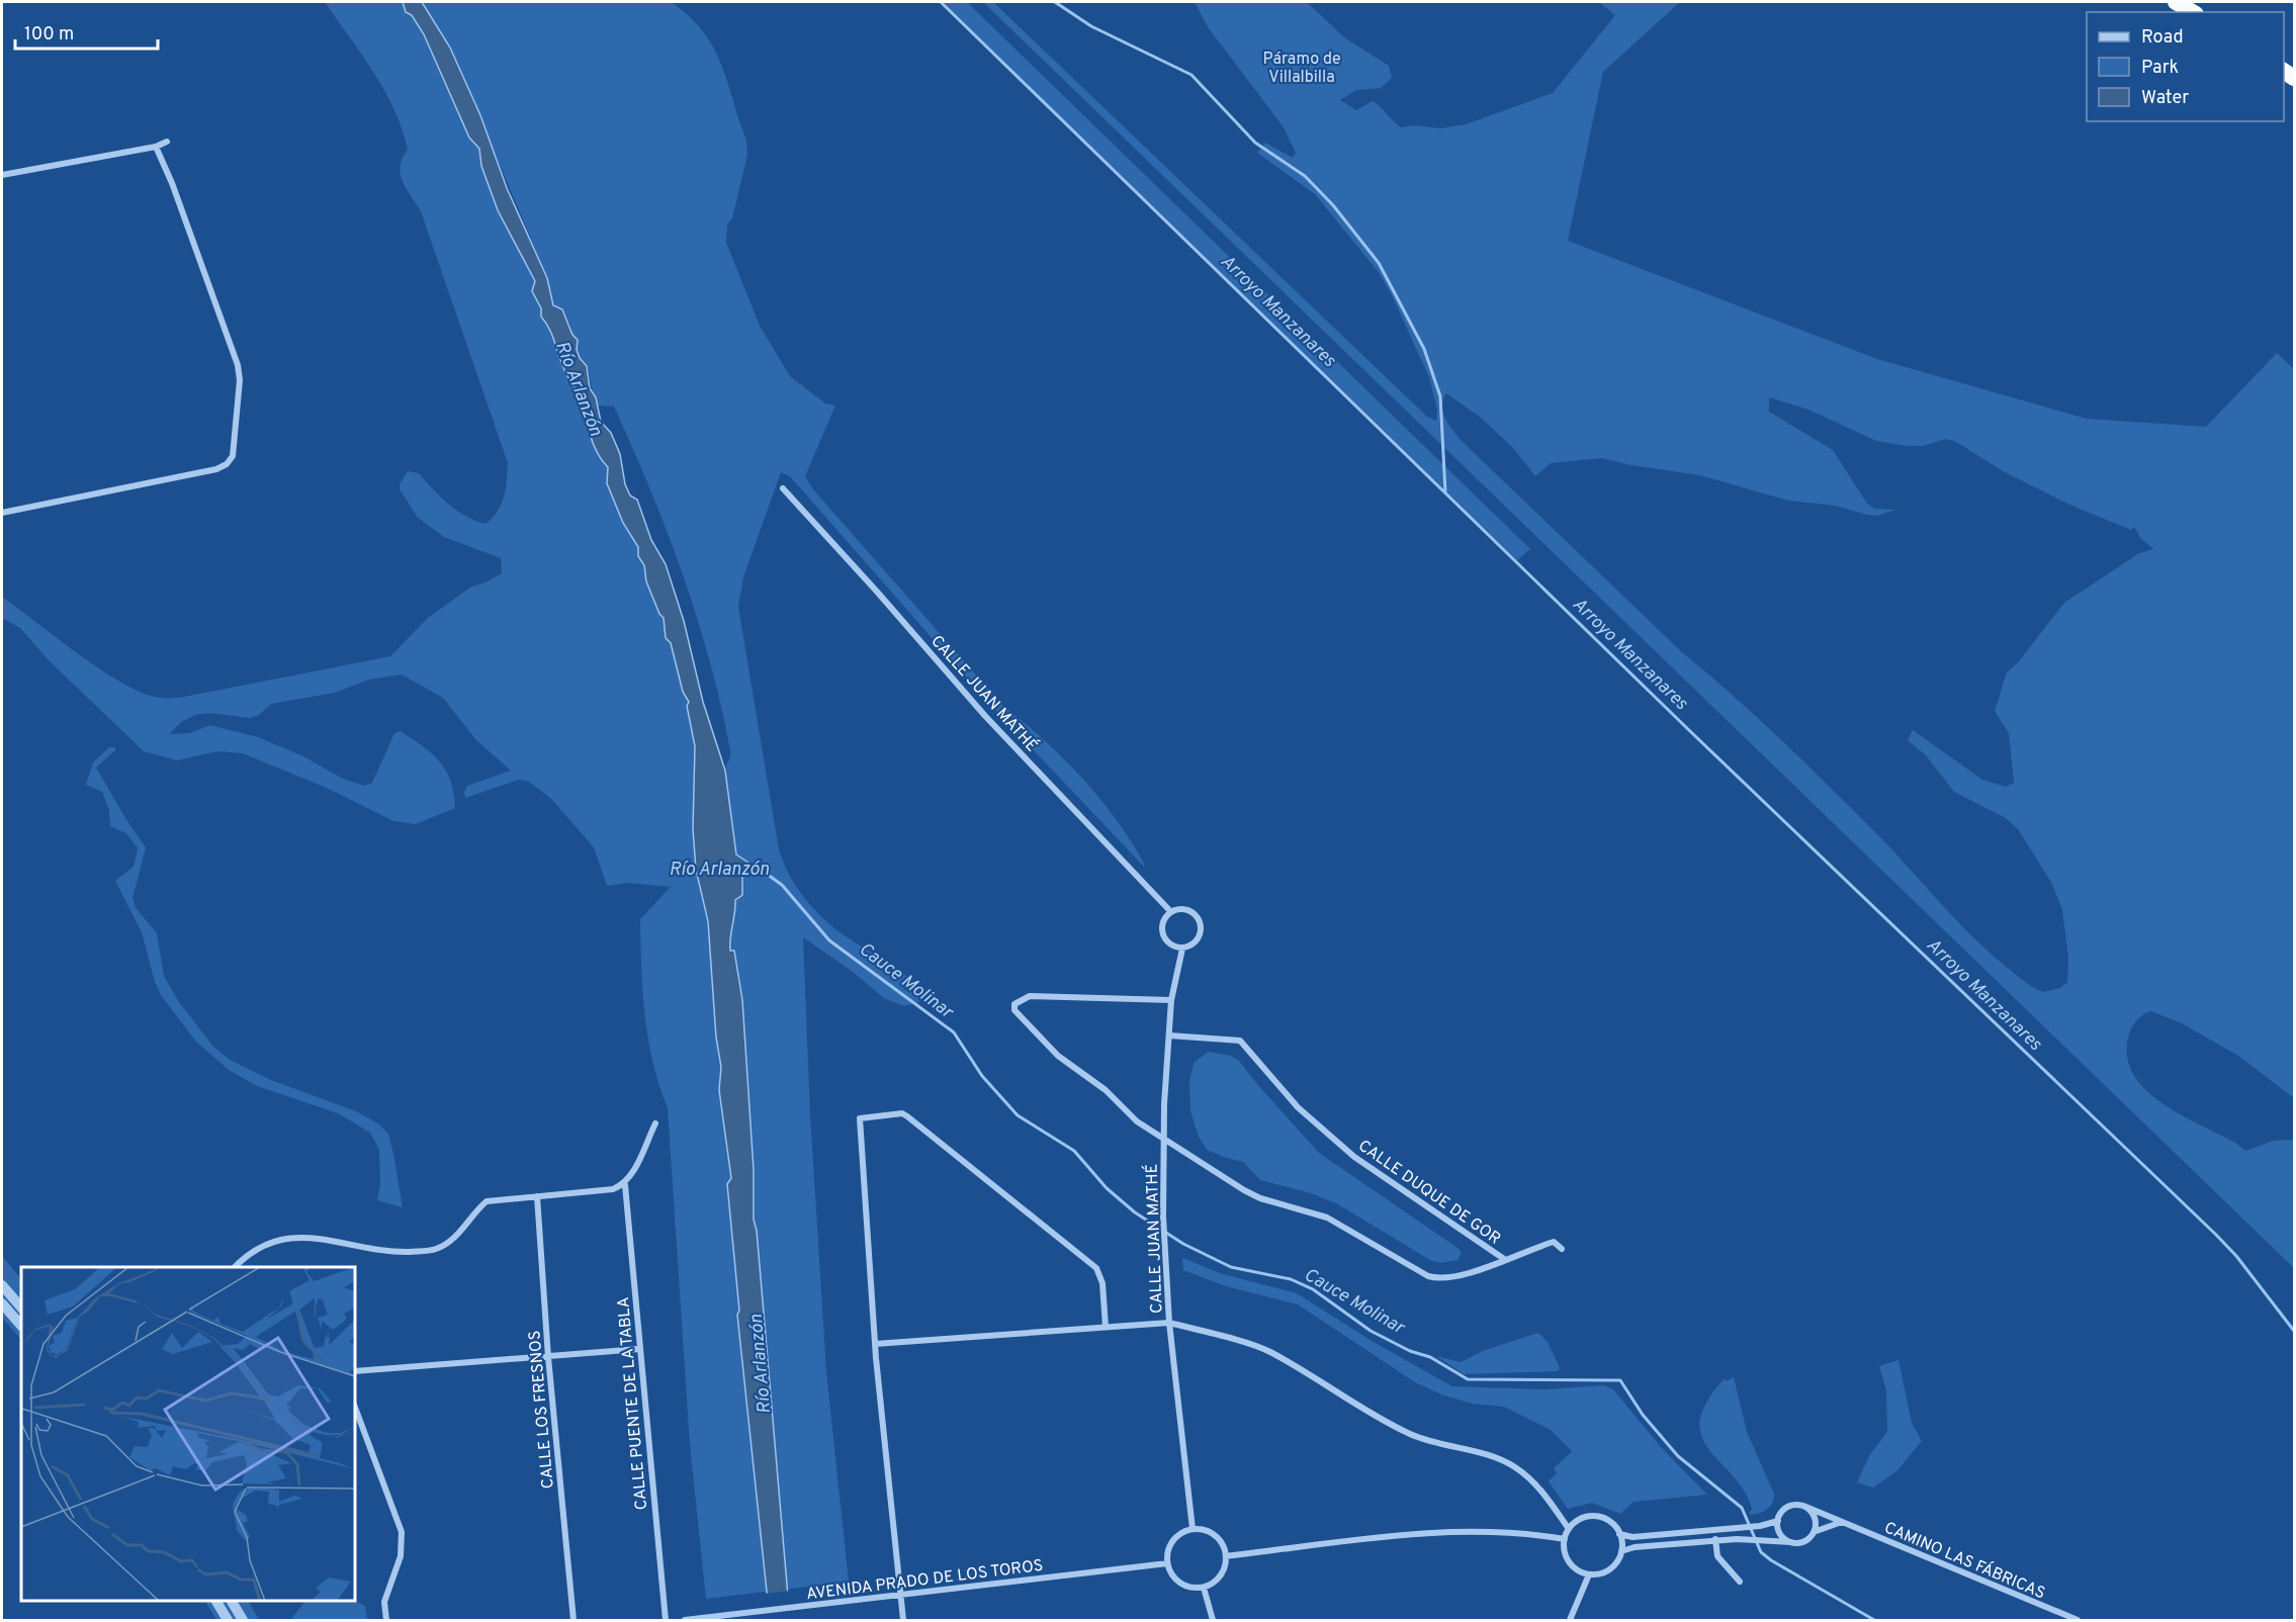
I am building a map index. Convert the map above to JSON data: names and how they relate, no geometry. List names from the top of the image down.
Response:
{
  "streets": {
    "street": [
      "CALLE JUAN MATHÉ",
      "CALLE DUQUE DE GOR",
      "CALLE PUENTE DE LA TABLA",
      "CALLE LOS FRESNOS",
      "CAMINO LAS FÁBRICAS",
      "AVENIDA PRADO DE LOS TOROS"
    ]
  },
  "crossings": [
    ["CALLE JUAN MATHÉ", "CALLE DUQUE DE GOR"],
    ["CALLE JUAN MATHÉ", "AVENIDA PRADO DE LOS TOROS"]
  ],
  "water": ["Arroyo Manzanares", "Río Arlanzón", "Cauce Molinar"],
  "parks": ["Páramo de Villalbilla"],
  "legend": ["Road", "Park", "Water"],
  "scale_bar": "100 m"
}
